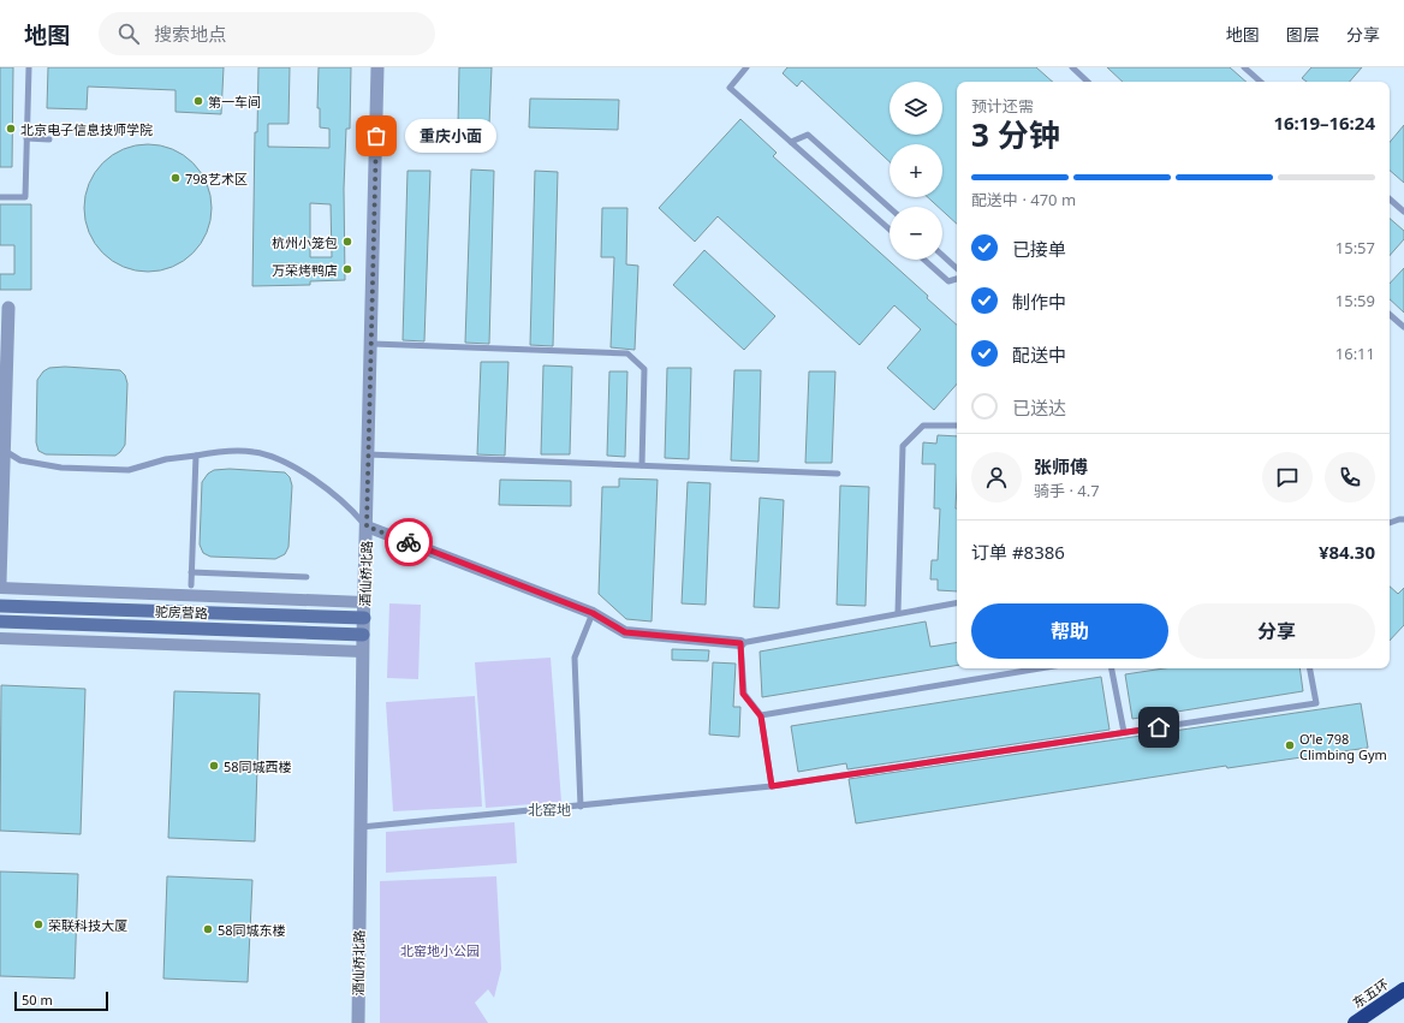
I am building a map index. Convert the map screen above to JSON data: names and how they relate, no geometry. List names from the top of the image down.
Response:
{
  "streets": {
    "highway": ["东五环"],
    "main road": ["驼房营路"],
    "street": ["酒仙桥北路"]
  },
  "crossings": [
    ["酒仙桥北路", "驼房营路"]
  ],
  "districts": ["北窑地"],
  "parks": ["北窑地小公园"],
  "places": [
    "第一车间",
    "北京电子信息技师学院",
    "重庆小面",
    "798艺术区",
    "杭州小笼包",
    "万荣烤鸭店",
    "O’le 798 Climbing Gym",
    "58同城西楼",
    "荣联科技大厦",
    "58同城东楼"
  ],
  "scale_bar": "50 m",
  "page": {
    "header": "地图",
    "search": "搜索地点",
    "nav": ["地图", "图层", "分享"],
    "map_buttons": ["+", "−"],
    "heading": ["3 分钟", "预计还需", "16:19–16:24"],
    "panel": [
      "张师傅",
      "骑手 · 4.7",
      "订单 #8386",
      "¥84.30"
    ],
    "bubble": "重庆小面",
    "bar": "配送中 · 470 m",
    "list": [
      ["已接单", "15:57"],
      ["制作中", "15:59"],
      ["配送中", "16:11"],
      "已送达"
    ],
    "buttons": ["帮助", "分享"],
    "scale": "50 m"
  }
}
